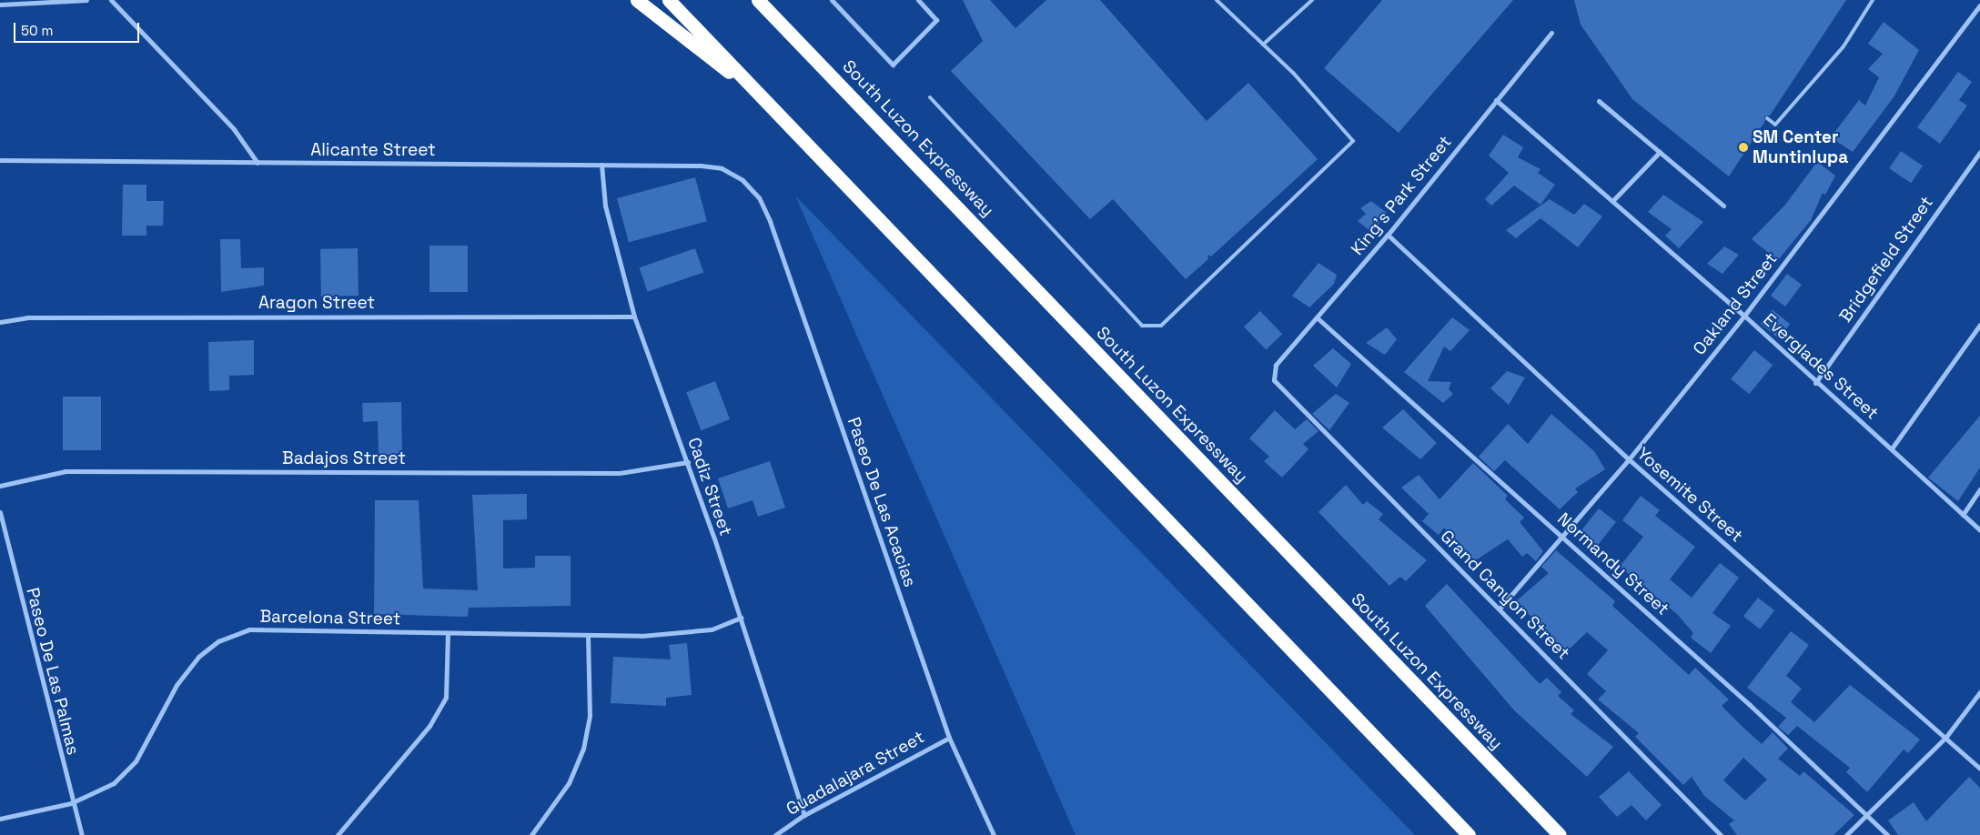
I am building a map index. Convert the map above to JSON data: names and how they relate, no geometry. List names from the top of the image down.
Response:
{
  "streets": {
    "highway": ["South Luzon Expressway"],
    "street": [
      "Alicante Street",
      "King's Park Street",
      "Bridgefield Street",
      "Aragon Street",
      "Oakland Street",
      "Everglades Street",
      "Badajos Street",
      "Cadiz Street",
      "Yosemite Street",
      "Paseo De Las Acacias",
      "Normandy Street",
      "Grand Canyon Street",
      "Barcelona Street",
      "Paseo De Las Palmas",
      "Guadalajara Street"
    ]
  },
  "crossings": [
    ["Alicante Street", "Cadiz Street"],
    ["Alicante Street", "Paseo De Las Acacias"],
    ["King's Park Street", "Everglades Street"],
    ["King's Park Street", "Yosemite Street"],
    ["King's Park Street", "Normandy Street"],
    ["King's Park Street", "Grand Canyon Street"],
    ["Bridgefield Street", "Everglades Street"],
    ["Aragon Street", "Cadiz Street"],
    ["Oakland Street", "Everglades Street"],
    ["Oakland Street", "Yosemite Street"],
    ["Oakland Street", "Normandy Street"],
    ["Oakland Street", "Grand Canyon Street"],
    ["Badajos Street", "Cadiz Street"],
    ["Cadiz Street", "Barcelona Street"],
    ["Cadiz Street", "Guadalajara Street"],
    ["Paseo De Las Acacias", "Guadalajara Street"],
    ["Barcelona Street", "Paseo De Las Palmas"]
  ],
  "places": ["SM Center Muntinlupa"],
  "scale_bar": "50 m"
}
